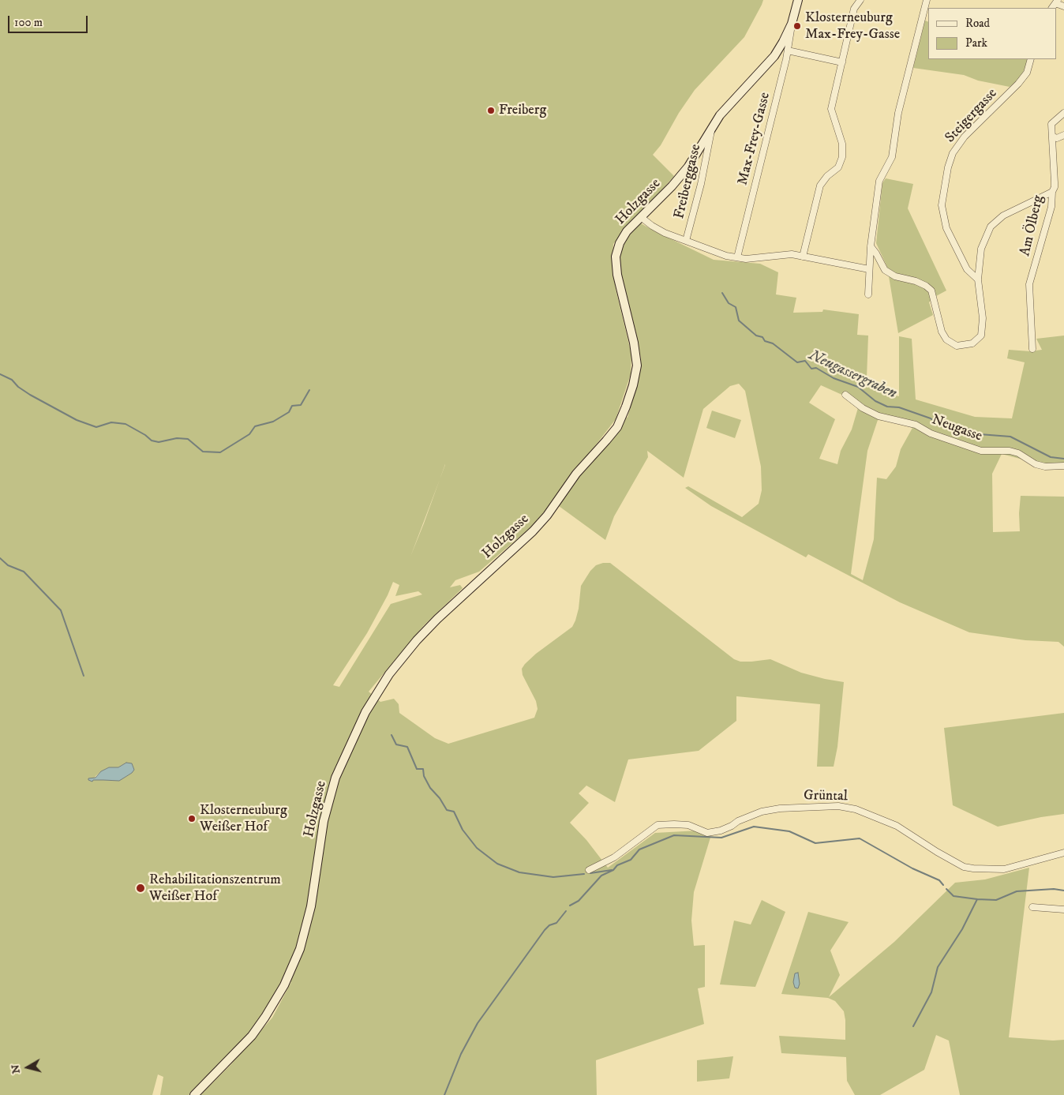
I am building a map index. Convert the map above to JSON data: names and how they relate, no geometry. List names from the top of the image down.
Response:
{
  "streets": {
    "street": [
      "Steigergasse",
      "Max-Frey-Gasse",
      "Freiberggasse",
      "Holzgasse",
      "Am Ölberg",
      "Neugasse",
      "Grüntal"
    ]
  },
  "crossings": [
    ["Max-Frey-Gasse", "Holzgasse"],
    ["Freiberggasse", "Holzgasse"]
  ],
  "water": ["Neugassergraben"],
  "places": [
    "Klosterneuburg Max-Frey-Gasse",
    "Freiberg",
    "Klosterneuburg Weißer Hof",
    "Rehabilitationszentrum Weißer Hof"
  ],
  "legend": ["Road", "Park"],
  "scale_bar": "100 m",
  "north": "left"
}
